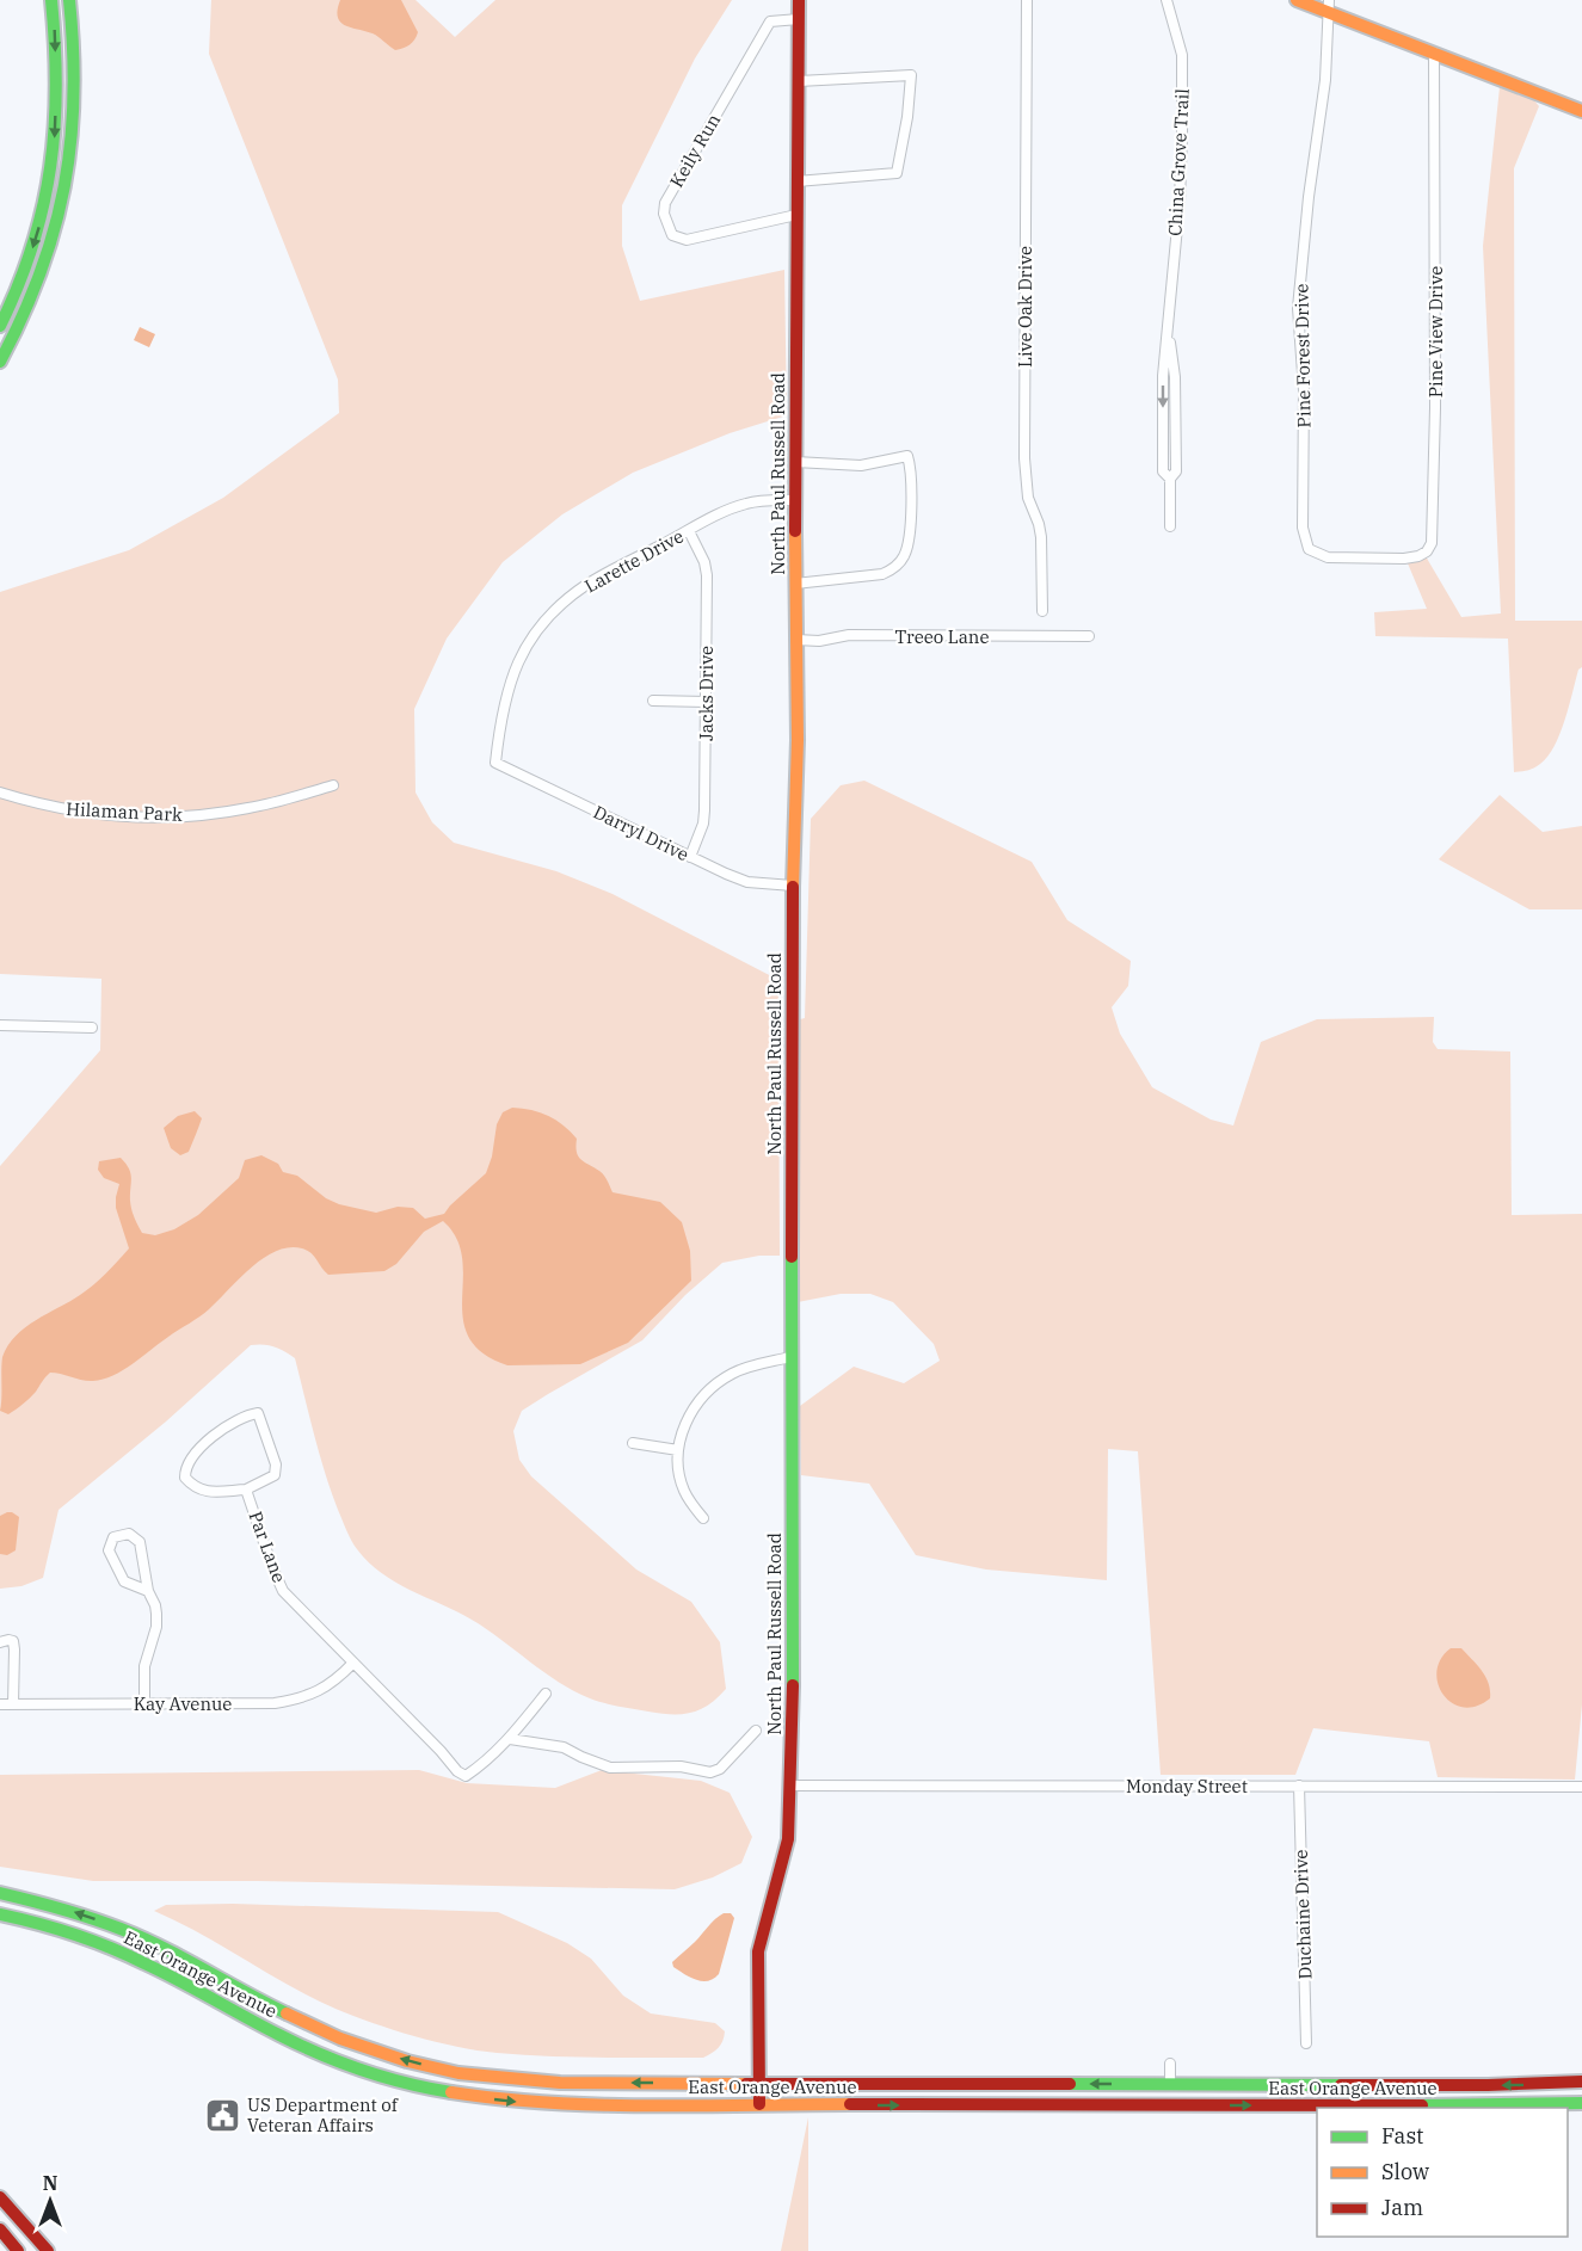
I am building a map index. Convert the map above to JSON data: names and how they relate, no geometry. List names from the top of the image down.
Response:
{
  "streets": {
    "street": [
      "Keily Run",
      "China Grove Trail",
      "Live Oak Drive",
      "Pine View Drive",
      "Pine Forest Drive",
      "North Paul Russell Road",
      "Larette Drive",
      "Treeo Lane",
      "Jacks Drive",
      "Hilaman Park",
      "Darryl Drive",
      "Par Lane",
      "Kay Avenue",
      "Monday Street",
      "Duchaine Drive",
      "East Orange Avenue"
    ]
  },
  "crossings": [
    ["Keily Run", "North Paul Russell Road"],
    ["Pine View Drive", "Pine Forest Drive"],
    ["North Paul Russell Road", "Larette Drive"],
    ["North Paul Russell Road", "Treeo Lane"],
    ["North Paul Russell Road", "Darryl Drive"],
    ["North Paul Russell Road", "Monday Street"],
    ["North Paul Russell Road", "East Orange Avenue"],
    ["Larette Drive", "Jacks Drive"],
    ["Larette Drive", "Darryl Drive"],
    ["Jacks Drive", "Darryl Drive"],
    ["Par Lane", "Kay Avenue"],
    ["Monday Street", "Duchaine Drive"]
  ],
  "places": {
    "public building": ["US Department of Veteran Affairs"]
  },
  "legend": ["Fast", "Slow", "Jam"],
  "north": "top"
}
